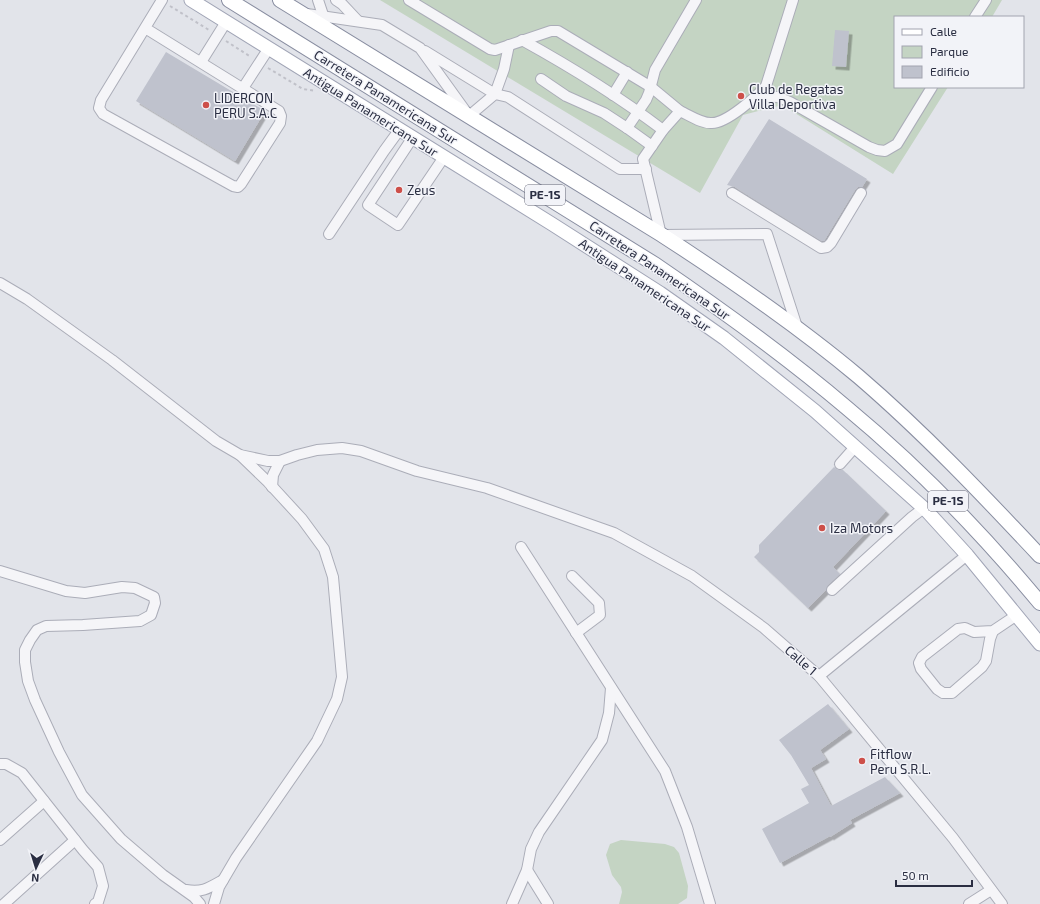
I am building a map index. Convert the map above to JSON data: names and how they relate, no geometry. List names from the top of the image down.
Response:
{
  "streets": {
    "highway": ["Carretera Panamericana Sur", "PE-1S"],
    "main road": ["Antigua Panamericana Sur"],
    "street": ["Calle 1"]
  },
  "places": [
    "Club de Regatas Villa Deportiva",
    "LIDERCON PERU S.A.C",
    "Zeus",
    "Iza Motors",
    "Fitflow Peru S.R.L."
  ],
  "legend": ["Calle", "Parque", "Edificio"],
  "scale_bar": "50 m",
  "north": "bottom"
}
